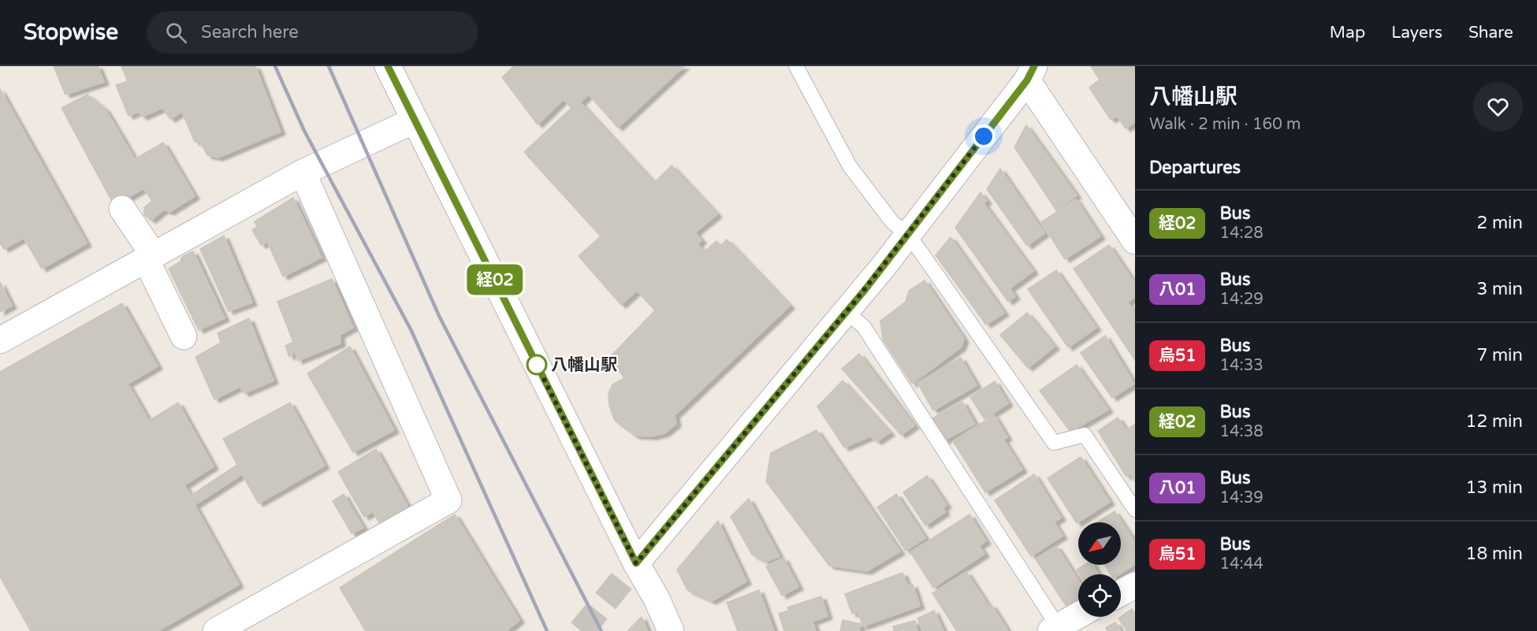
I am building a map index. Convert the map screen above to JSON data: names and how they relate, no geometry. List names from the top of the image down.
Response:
{
  "places": ["八幡山駅"],
  "lines": ["bus line 経02"],
  "north": "bottom left",
  "page": {
    "header": "Stopwise",
    "search": "Search here",
    "nav": ["Map", "Layers", "Share"],
    "on_map": "経02",
    "heading": [
      ["八幡山駅", "Walk · 2 min · 160 m"],
      "Departures"
    ],
    "list": [
      {
        "mark": "経02",
        "name": "Bus",
        "note": "14:28",
        "value": "2 min"
      },
      {
        "mark": "八01",
        "name": "Bus",
        "note": "14:29",
        "value": "3 min"
      },
      {
        "mark": "烏51",
        "name": "Bus",
        "note": "14:33",
        "value": "7 min"
      },
      {
        "mark": "経02",
        "name": "Bus",
        "note": "14:38",
        "value": "12 min"
      },
      {
        "mark": "八01",
        "name": "Bus",
        "note": "14:39",
        "value": "13 min"
      },
      {
        "mark": "烏51",
        "name": "Bus",
        "note": "14:44",
        "value": "18 min"
      }
    ]
  }
}
